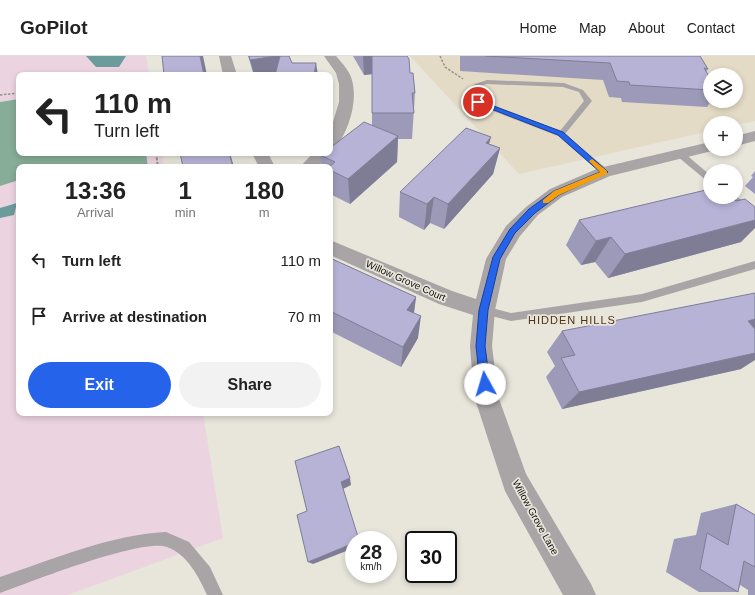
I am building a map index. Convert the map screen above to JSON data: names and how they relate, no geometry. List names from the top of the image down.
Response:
{
  "streets": {
    "street": ["Willow Grove Court", "Willow Grove Lane"]
  },
  "crossings": [
    ["Willow Grove Court", "Willow Grove Lane"]
  ],
  "districts": ["HIDDEN HILLS"],
  "page": {
    "header": "GoPilot",
    "nav": [
      "Home",
      "Map",
      "About",
      "Contact"
    ],
    "map_buttons": ["+", "−"],
    "turn": ["110 m", "Turn left"],
    "eta": [
      "13:36",
      "Arrival",
      "1",
      "min",
      "180",
      "m"
    ],
    "list": [
      {
        "name": "Turn left",
        "value": "110 m"
      },
      {
        "name": "Arrive at destination",
        "value": "70 m"
      }
    ],
    "buttons": ["Exit", "Share"],
    "speed": "28 km/h",
    "limit": "30"
  }
}
